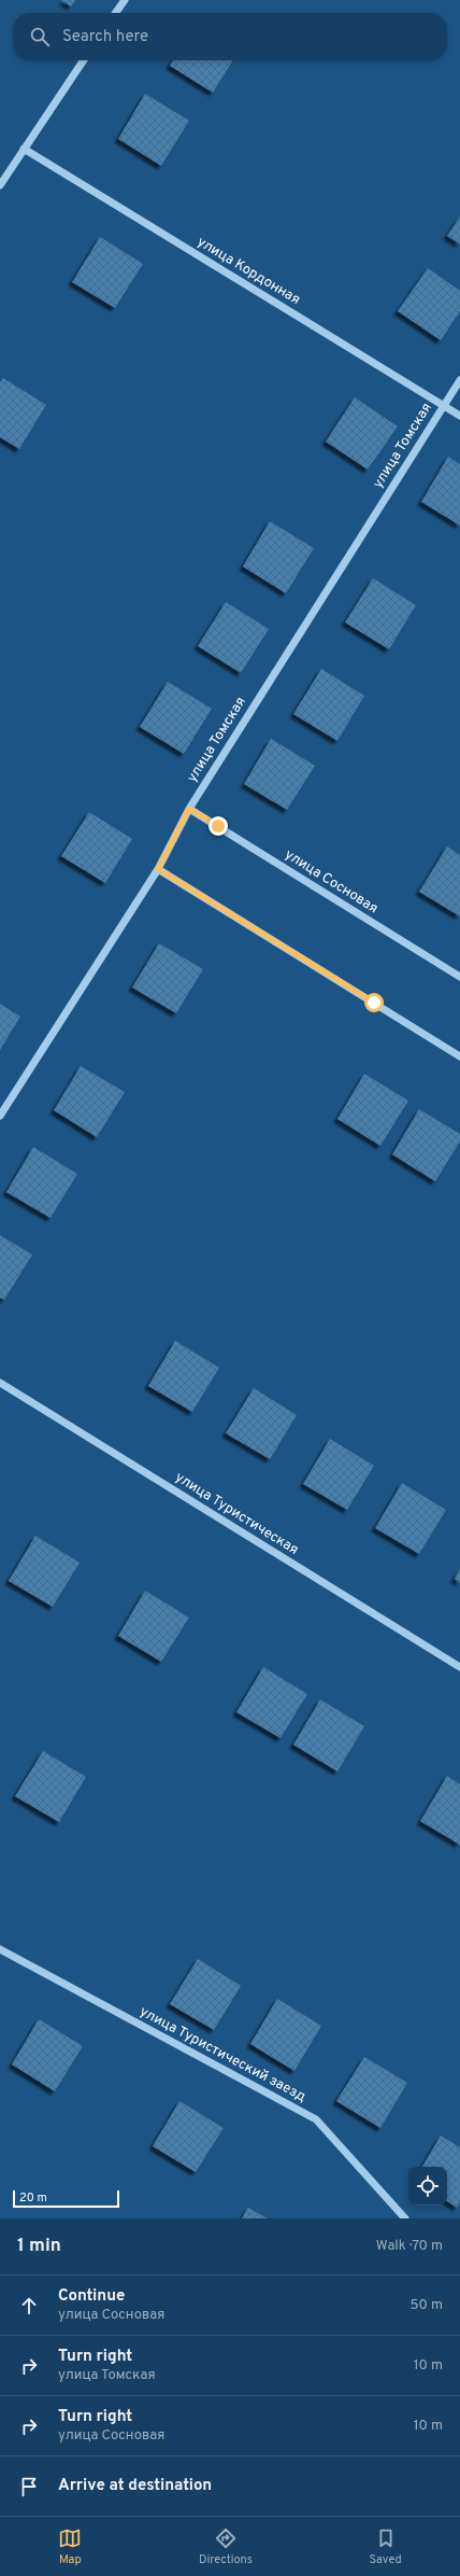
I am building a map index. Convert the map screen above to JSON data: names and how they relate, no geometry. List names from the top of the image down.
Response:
{
  "streets": {
    "street": [
      "улица Кордонная",
      "улица Томская",
      "улица Сосновая",
      "улица Туристическая",
      "улица Туристический заезд"
    ]
  },
  "crossings": [
    ["улица Кордонная", "улица Томская"],
    ["улица Томская", "улица Сосновая"]
  ],
  "scale_bar": "20 m",
  "page": {
    "search": "Search here",
    "scale": "20 m",
    "heading": ["1 min", "Walk · 70 m"],
    "list": [
      ["Continue", "улица Сосновая", "50 m"],
      ["Turn right", "улица Томская", "10 m"],
      ["Turn right", "улица Сосновая", "10 m"],
      "Arrive at destination"
    ],
    "nav": ["Map", "Directions", "Saved"]
  }
}
